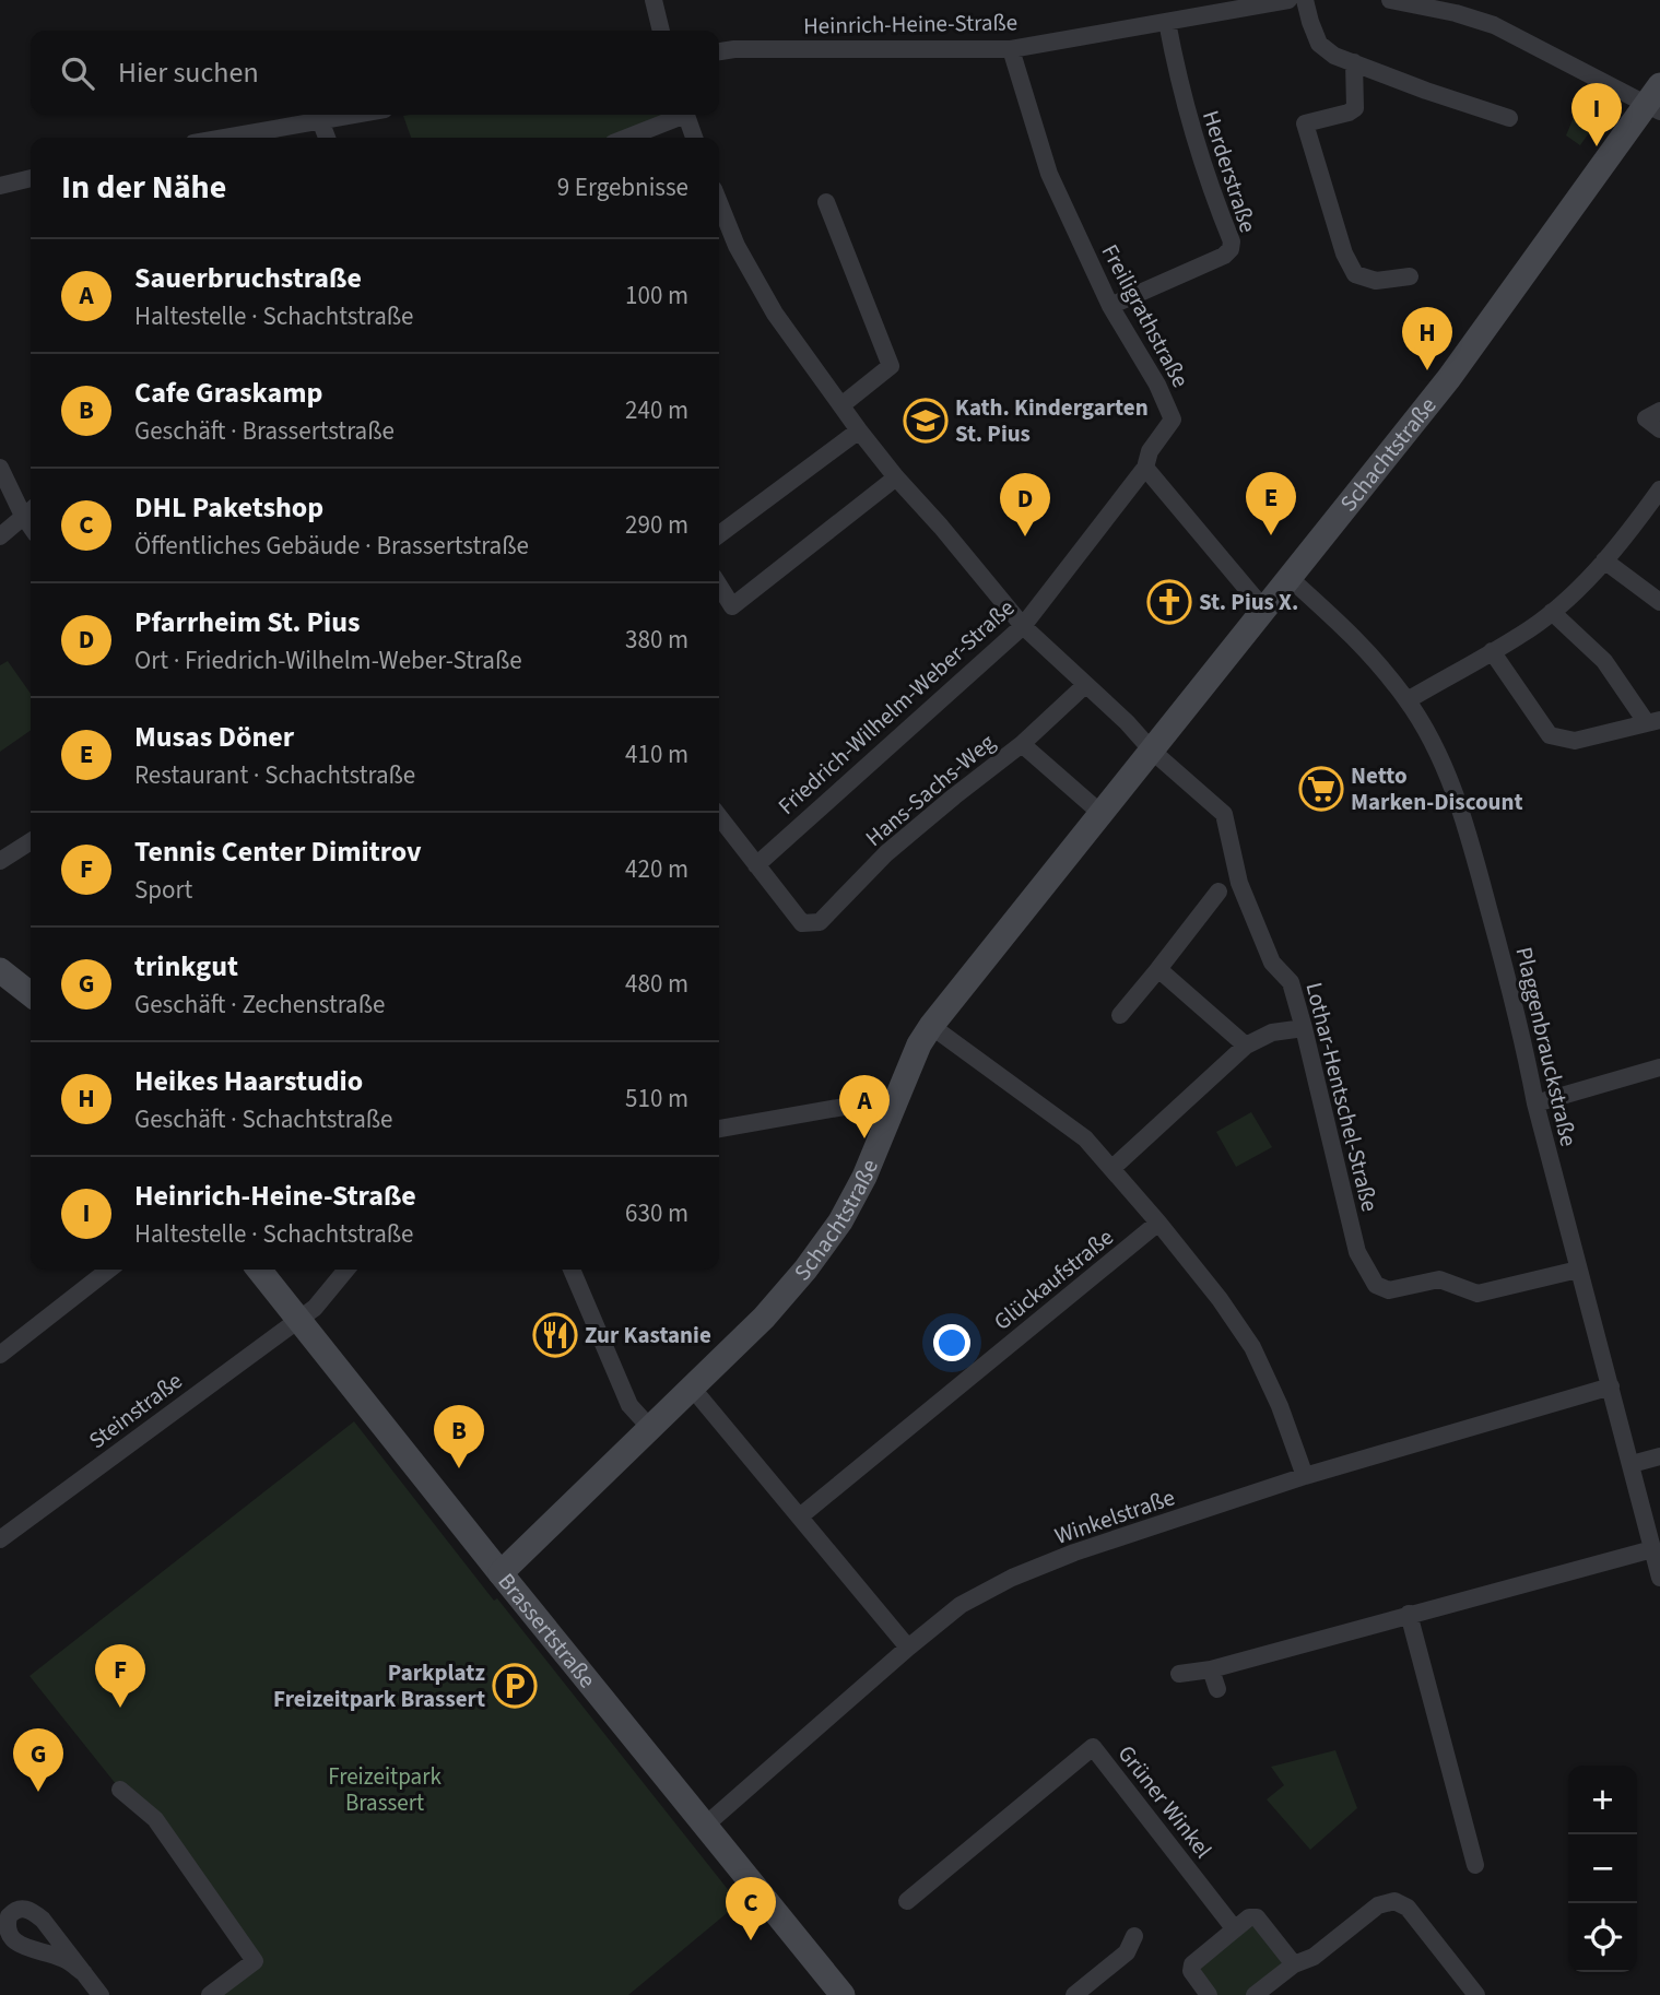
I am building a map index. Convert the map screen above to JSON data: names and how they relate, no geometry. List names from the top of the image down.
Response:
{
  "streets": {
    "street": [
      "Heinrich-Heine-Straße",
      "Herderstraße",
      "Freiligrathstraße",
      "Schachtstraße",
      "Friedrich-Wilhelm-Weber-Straße",
      "Hans-Sachs-Weg",
      "Plaggenbrauckstraße",
      "Lothar-Hentschel-Straße",
      "Glückaufstraße",
      "Steinstraße",
      "Winkelstraße",
      "Brassertstraße",
      "Grüner Winkel"
    ]
  },
  "crossings": [
    ["Heinrich-Heine-Straße", "Herderstraße"],
    ["Heinrich-Heine-Straße", "Freiligrathstraße"],
    ["Herderstraße", "Freiligrathstraße"],
    ["Freiligrathstraße", "Friedrich-Wilhelm-Weber-Straße"],
    ["Schachtstraße", "Plaggenbrauckstraße"],
    ["Schachtstraße", "Lothar-Hentschel-Straße"],
    ["Schachtstraße", "Brassertstraße"],
    ["Friedrich-Wilhelm-Weber-Straße", "Hans-Sachs-Weg"],
    ["Friedrich-Wilhelm-Weber-Straße", "Lothar-Hentschel-Straße"],
    ["Hans-Sachs-Weg", "Lothar-Hentschel-Straße"],
    ["Plaggenbrauckstraße", "Lothar-Hentschel-Straße"],
    ["Plaggenbrauckstraße", "Winkelstraße"],
    ["Steinstraße", "Brassertstraße"],
    ["Winkelstraße", "Brassertstraße"]
  ],
  "parks": ["Freizeitpark Brassert"],
  "places": {
    "school or university": ["Kath. Kindergarten St. Pius"],
    "church": ["St. Pius X."],
    "supermarket": ["Netto Marken-Discount"],
    "restaurant": ["Zur Kastanie"],
    "parking": ["Parkplatz Freizeitpark Brassert"]
  },
  "page": {
    "search": "Hier suchen",
    "pins": [
      "I",
      "H",
      "E",
      "D",
      "A",
      "B",
      "F",
      "G",
      "C"
    ],
    "heading": ["In der Nähe", "9 Ergebnisse"],
    "list": [
      {
        "mark": "A",
        "name": "Sauerbruchstraße",
        "note": "Haltestelle · Schachtstraße",
        "value": "100 m"
      },
      {
        "mark": "B",
        "name": "Cafe Graskamp",
        "note": "Geschäft · Brassertstraße",
        "value": "240 m"
      },
      {
        "mark": "C",
        "name": "DHL Paketshop",
        "note": "Öffentliches Gebäude · Brassertstraße",
        "value": "290 m"
      },
      {
        "mark": "D",
        "name": "Pfarrheim St. Pius",
        "note": "Ort · Friedrich-Wilhelm-Weber-Straße",
        "value": "380 m"
      },
      {
        "mark": "E",
        "name": "Musas Döner",
        "note": "Restaurant · Schachtstraße",
        "value": "410 m"
      },
      {
        "mark": "F",
        "name": "Tennis Center Dimitrov",
        "note": "Sport",
        "value": "420 m"
      },
      {
        "mark": "G",
        "name": "trinkgut",
        "note": "Geschäft · Zechenstraße",
        "value": "480 m"
      },
      {
        "mark": "H",
        "name": "Heikes Haarstudio",
        "note": "Geschäft · Schachtstraße",
        "value": "510 m"
      },
      {
        "mark": "I",
        "name": "Heinrich-Heine-Straße",
        "note": "Haltestelle · Schachtstraße",
        "value": "630 m"
      }
    ],
    "map_buttons": ["+", "−"]
  }
}
